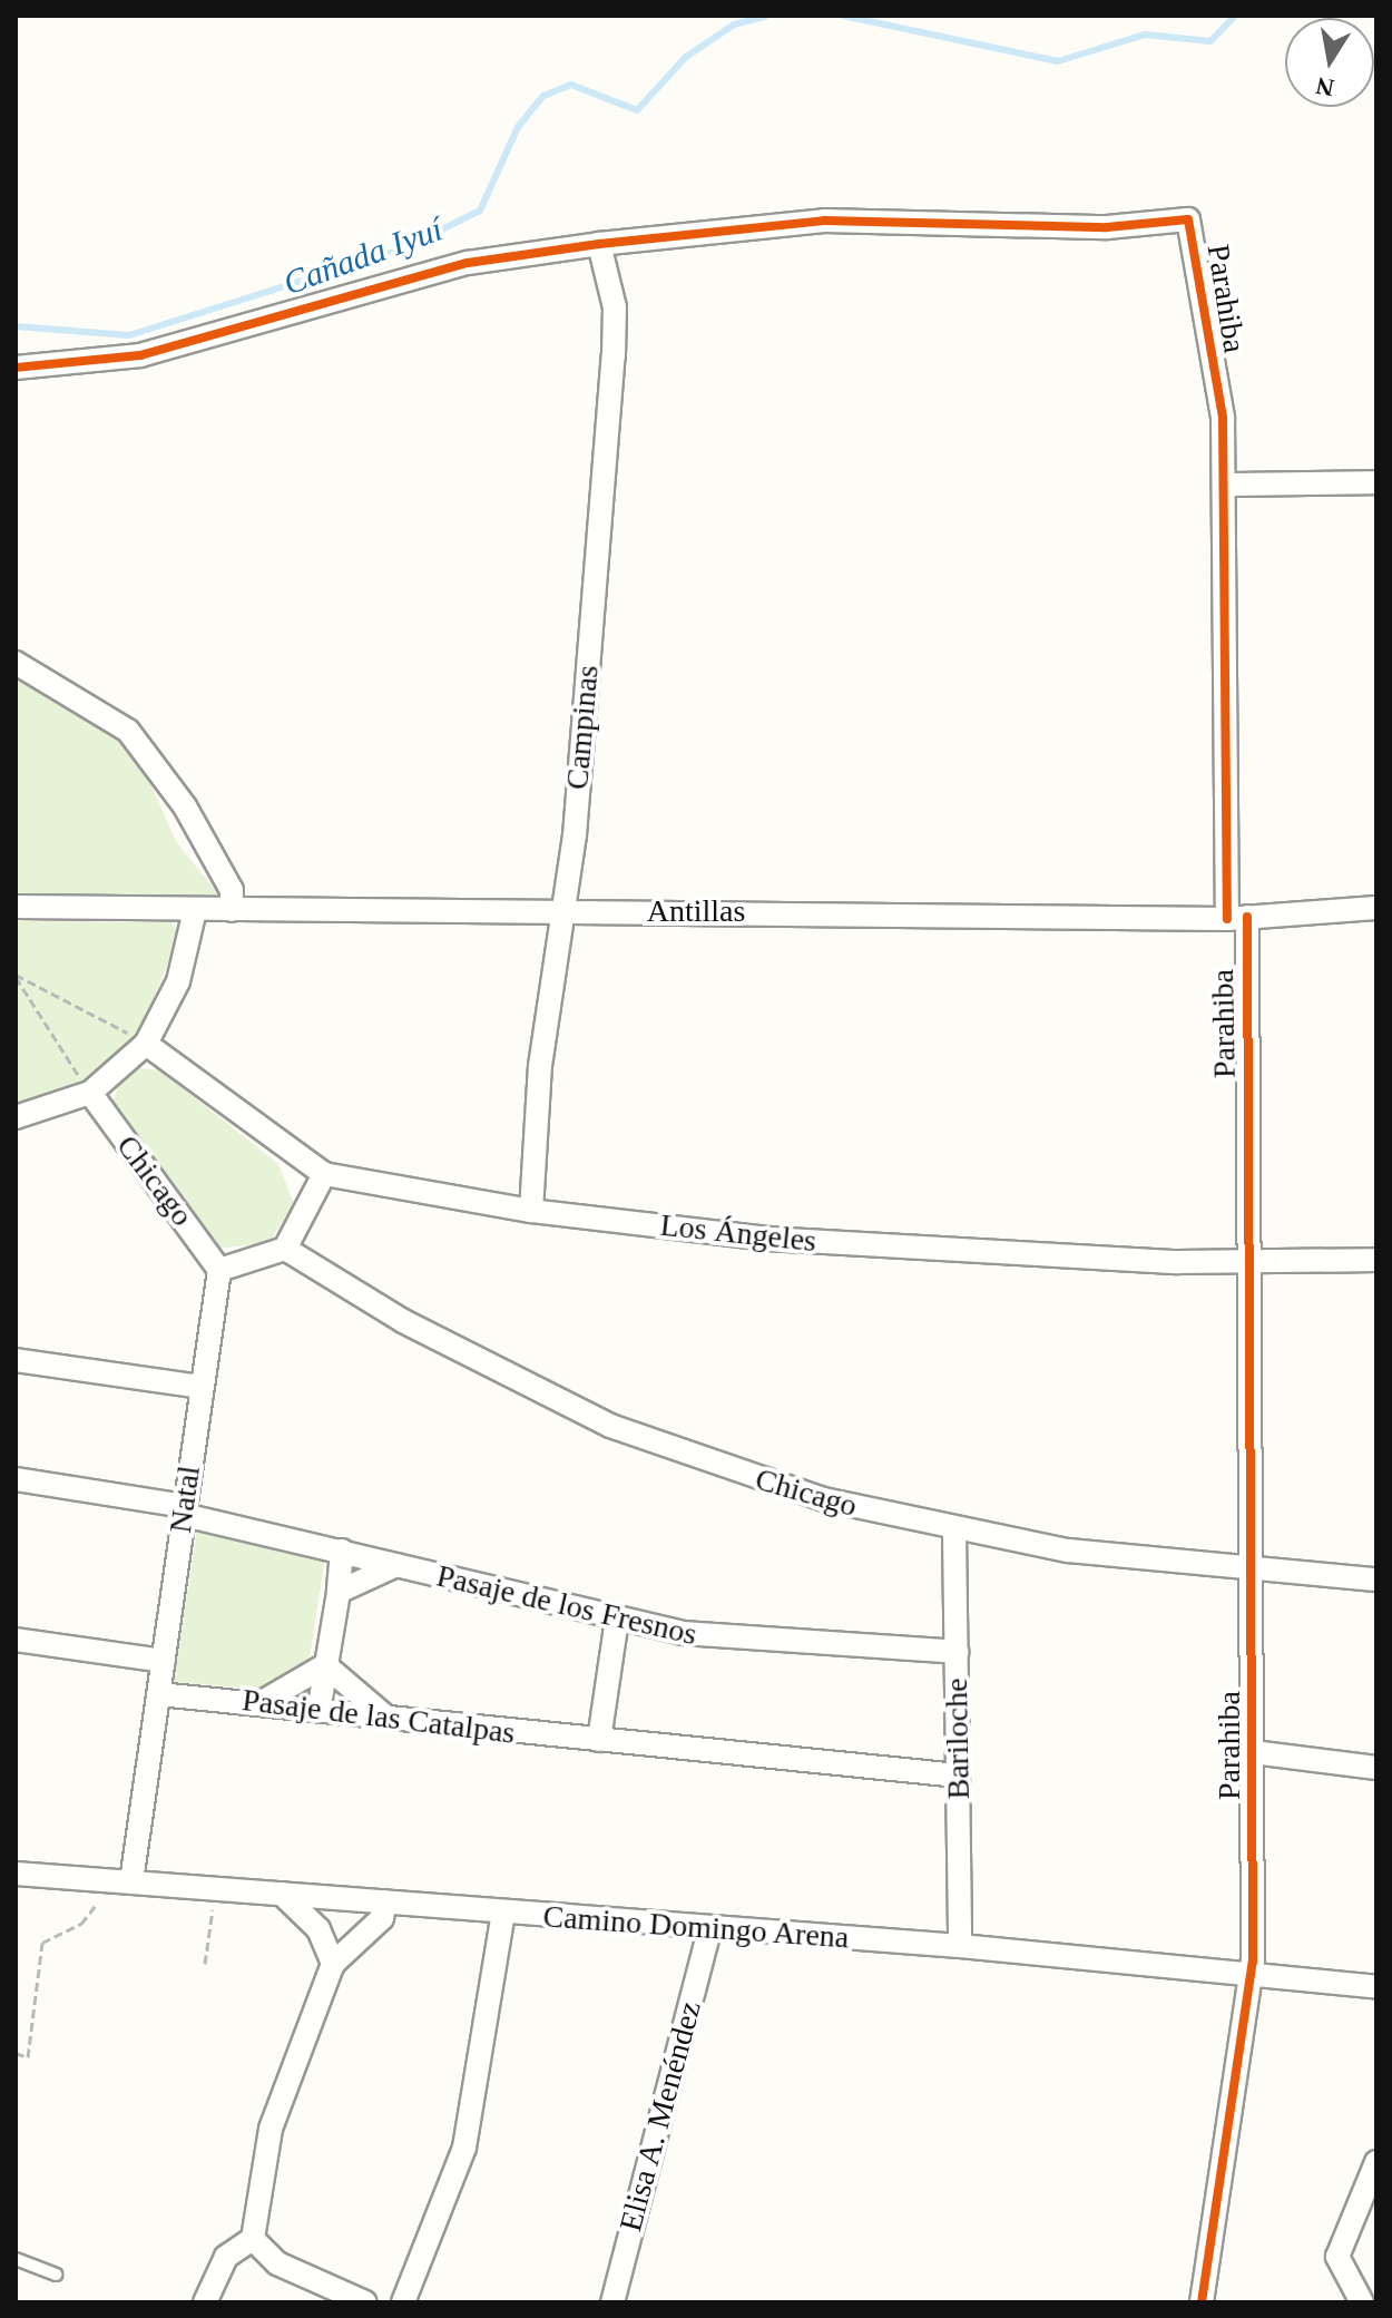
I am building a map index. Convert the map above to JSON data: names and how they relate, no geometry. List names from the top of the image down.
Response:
{
  "streets": {
    "street": [
      "Parahiba",
      "Campinas",
      "Antillas",
      "Chicago",
      "Los Ángeles",
      "Natal",
      "Pasaje de los Fresnos",
      "Pasaje de las Catalpas",
      "Bariloche",
      "Camino Domingo Arena",
      "Elisa A. Menéndez"
    ]
  },
  "crossings": [
    ["Parahiba", "Campinas"],
    ["Parahiba", "Antillas"],
    ["Parahiba", "Chicago"],
    ["Parahiba", "Los Ángeles"],
    ["Parahiba", "Camino Domingo Arena"],
    ["Campinas", "Antillas"],
    ["Campinas", "Los Ángeles"],
    ["Chicago", "Natal"],
    ["Chicago", "Bariloche"],
    ["Natal", "Pasaje de los Fresnos"],
    ["Natal", "Pasaje de las Catalpas"],
    ["Natal", "Camino Domingo Arena"],
    ["Pasaje de los Fresnos", "Bariloche"],
    ["Pasaje de las Catalpas", "Bariloche"],
    ["Bariloche", "Camino Domingo Arena"],
    ["Camino Domingo Arena", "Elisa A. Menéndez"]
  ],
  "water": ["Cañada Iyuí"],
  "north": "bottom"
}
